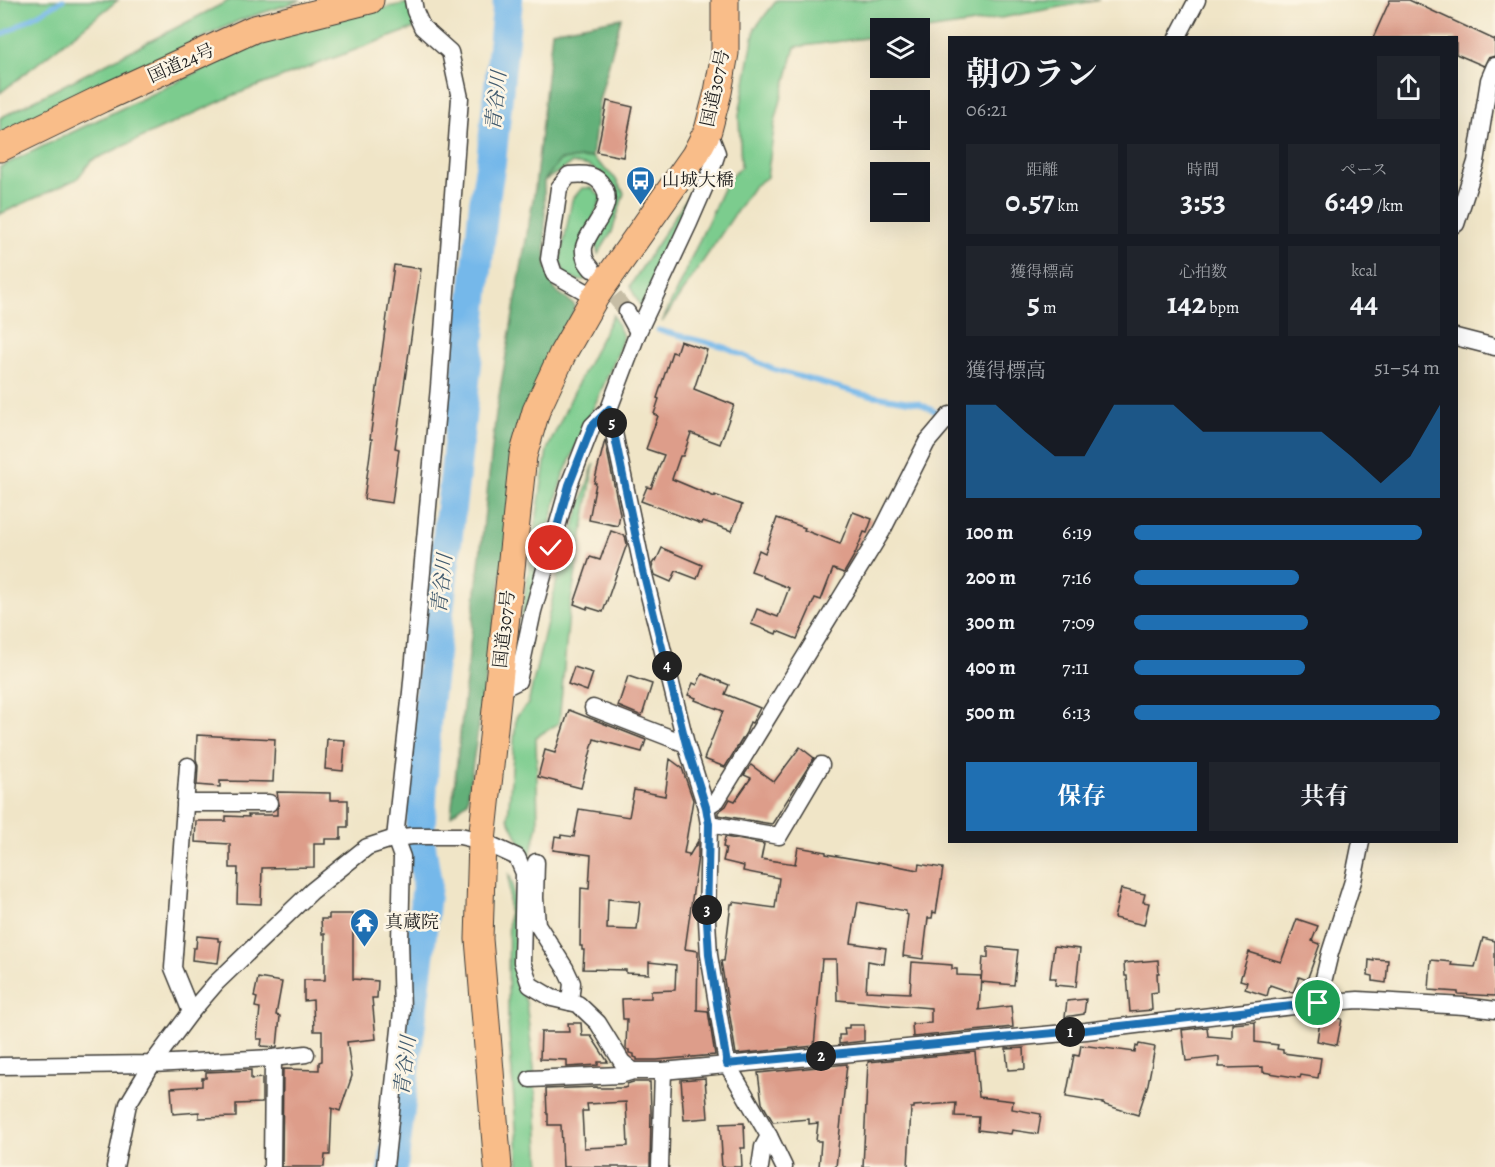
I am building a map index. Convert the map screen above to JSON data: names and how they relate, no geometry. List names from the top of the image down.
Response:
{
  "streets": {
    "highway": ["国道24号", "国道307号"]
  },
  "water": ["青谷川"],
  "places": {
    "bus stop": ["山城大橋"],
    "temple": ["真蔵院"]
  },
  "page": {
    "map_buttons": ["+", "−"],
    "heading": ["朝のラン", "06:21"],
    "stats": [
      ["距離", "0.57 km"],
      ["時間", "3:53"],
      ["ペース", "6:49 /km"],
      ["獲得標高", "5 m"],
      ["心拍数", "142 bpm"],
      ["kcal", "44"]
    ],
    "chart": ["獲得標高", "51–54 m"],
    "pins": [
      "5",
      "4",
      "3",
      "1",
      "2"
    ],
    "list": [
      {
        "name": "100 m",
        "note": "6:19"
      },
      {
        "name": "200 m",
        "note": "7:16"
      },
      {
        "name": "300 m",
        "note": "7:09"
      },
      {
        "name": "400 m",
        "note": "7:11"
      },
      {
        "name": "500 m",
        "note": "6:13"
      }
    ],
    "buttons": ["保存", "共有"]
  }
}
